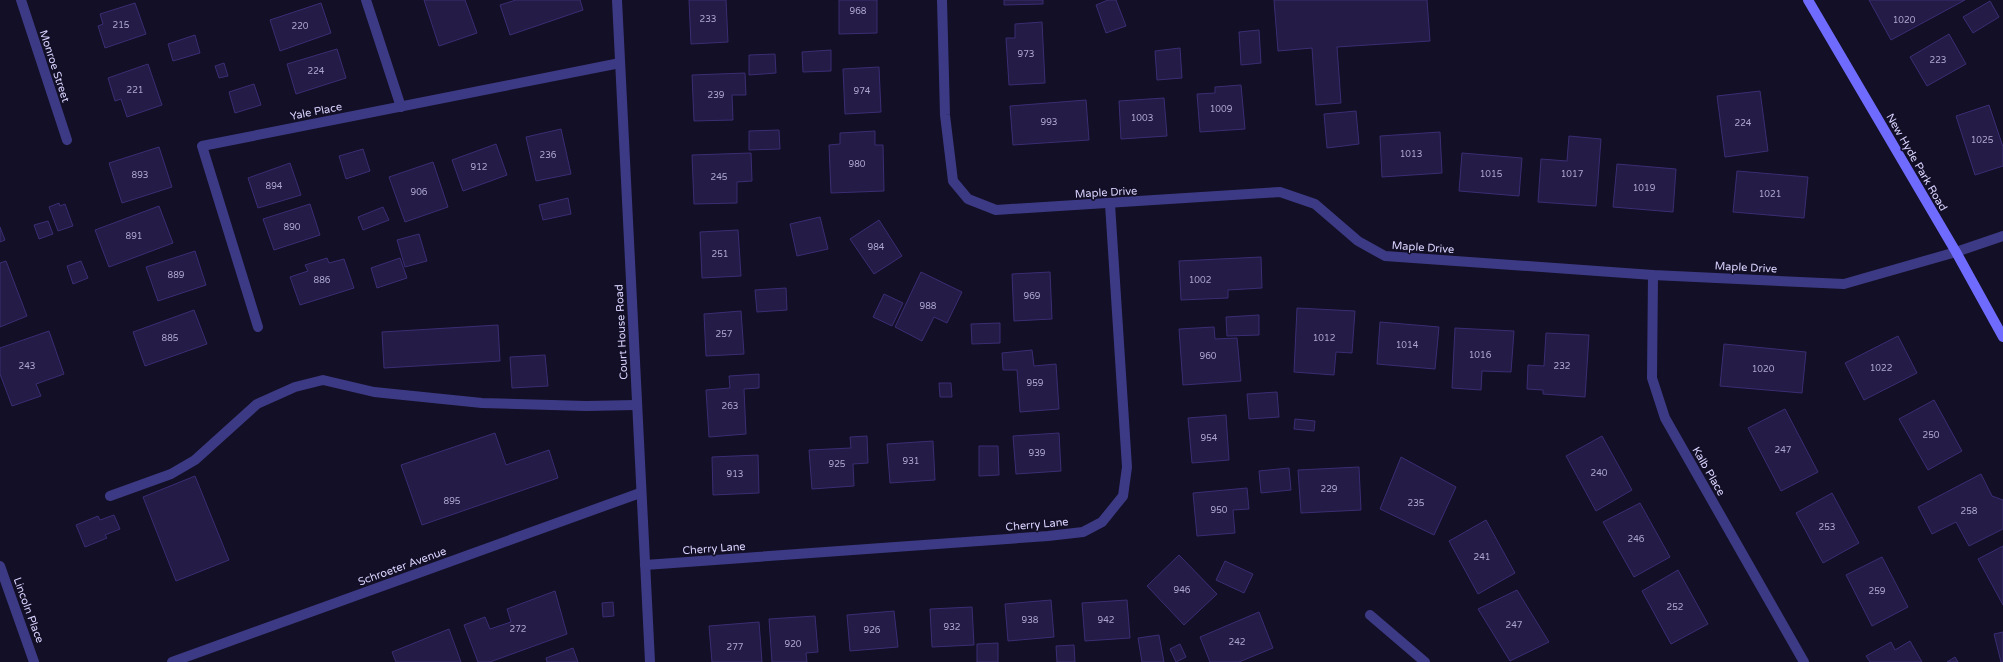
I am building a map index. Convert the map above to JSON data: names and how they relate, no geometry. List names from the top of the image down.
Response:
{
  "streets": {
    "main road": ["New Hyde Park Road"],
    "street": [
      "Monroe Street",
      "Yale Place",
      "Maple Drive",
      "Court House Road",
      "Kalb Place",
      "Cherry Lane",
      "Schroeter Avenue",
      "Lincoln Place"
    ]
  },
  "crossings": [
    ["Yale Place", "Court House Road"],
    ["New Hyde Park Road", "Maple Drive"],
    ["Maple Drive", "Kalb Place"],
    ["Maple Drive", "Cherry Lane"],
    ["Court House Road", "Cherry Lane"],
    ["Court House Road", "Schroeter Avenue"]
  ],
  "house_numbers": [
    "968",
    "233",
    "1020",
    "215",
    "220",
    "973",
    "223",
    "224",
    "221",
    "974",
    "239",
    "1009",
    "1003",
    "993",
    "224",
    "1025",
    "1013",
    "236",
    "980",
    "912",
    "1015",
    "1017",
    "893",
    "245",
    "894",
    "1019",
    "906",
    "1021",
    "890",
    "891",
    "984",
    "251",
    "889",
    "886",
    "1002",
    "969",
    "988",
    "257",
    "885",
    "1012",
    "1014",
    "1016",
    "960",
    "243",
    "232",
    "1022",
    "1020",
    "959",
    "263",
    "250",
    "954",
    "247",
    "939",
    "931",
    "925",
    "240",
    "913",
    "229",
    "895",
    "235",
    "950",
    "258",
    "253",
    "246",
    "241",
    "946",
    "259",
    "252",
    "938",
    "942",
    "247",
    "932",
    "272",
    "926",
    "242",
    "920",
    "277"
  ]
}
